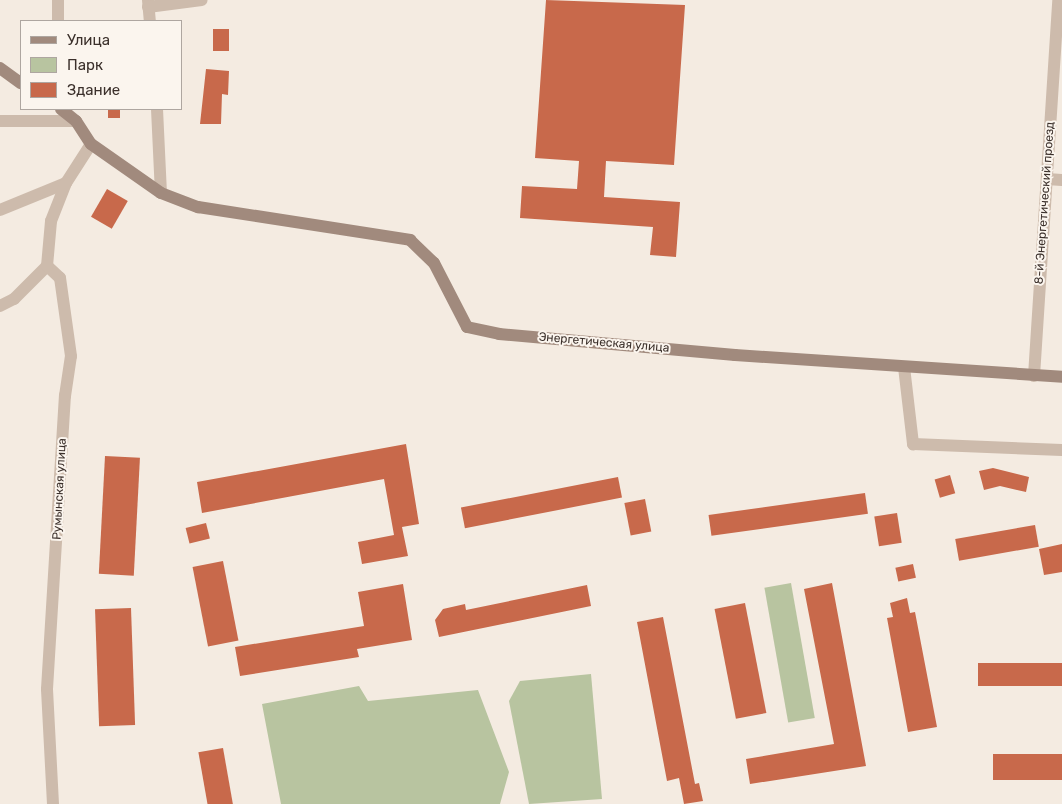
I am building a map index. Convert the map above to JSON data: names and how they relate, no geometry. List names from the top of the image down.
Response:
{
  "streets": {
    "street": ["8-й Энергетический проезд", "Энергетическая улица", "Румынская улица"]
  },
  "crossings": [
    ["8-й Энергетический проезд", "Энергетическая улица"]
  ],
  "legend": ["Улица", "Парк", "Здание"]
}
